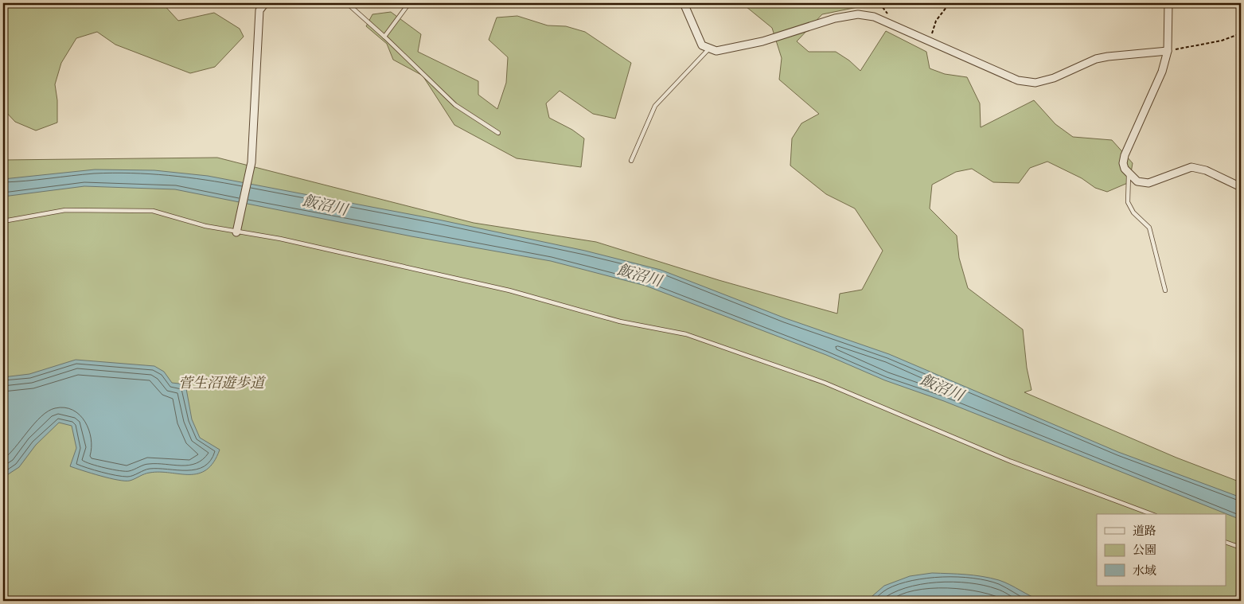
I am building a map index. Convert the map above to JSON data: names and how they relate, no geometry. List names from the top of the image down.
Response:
{
  "water": ["飯沼川"],
  "parks": ["菅生沼遊歩道"],
  "legend": ["道路", "公園", "水域"]
}
